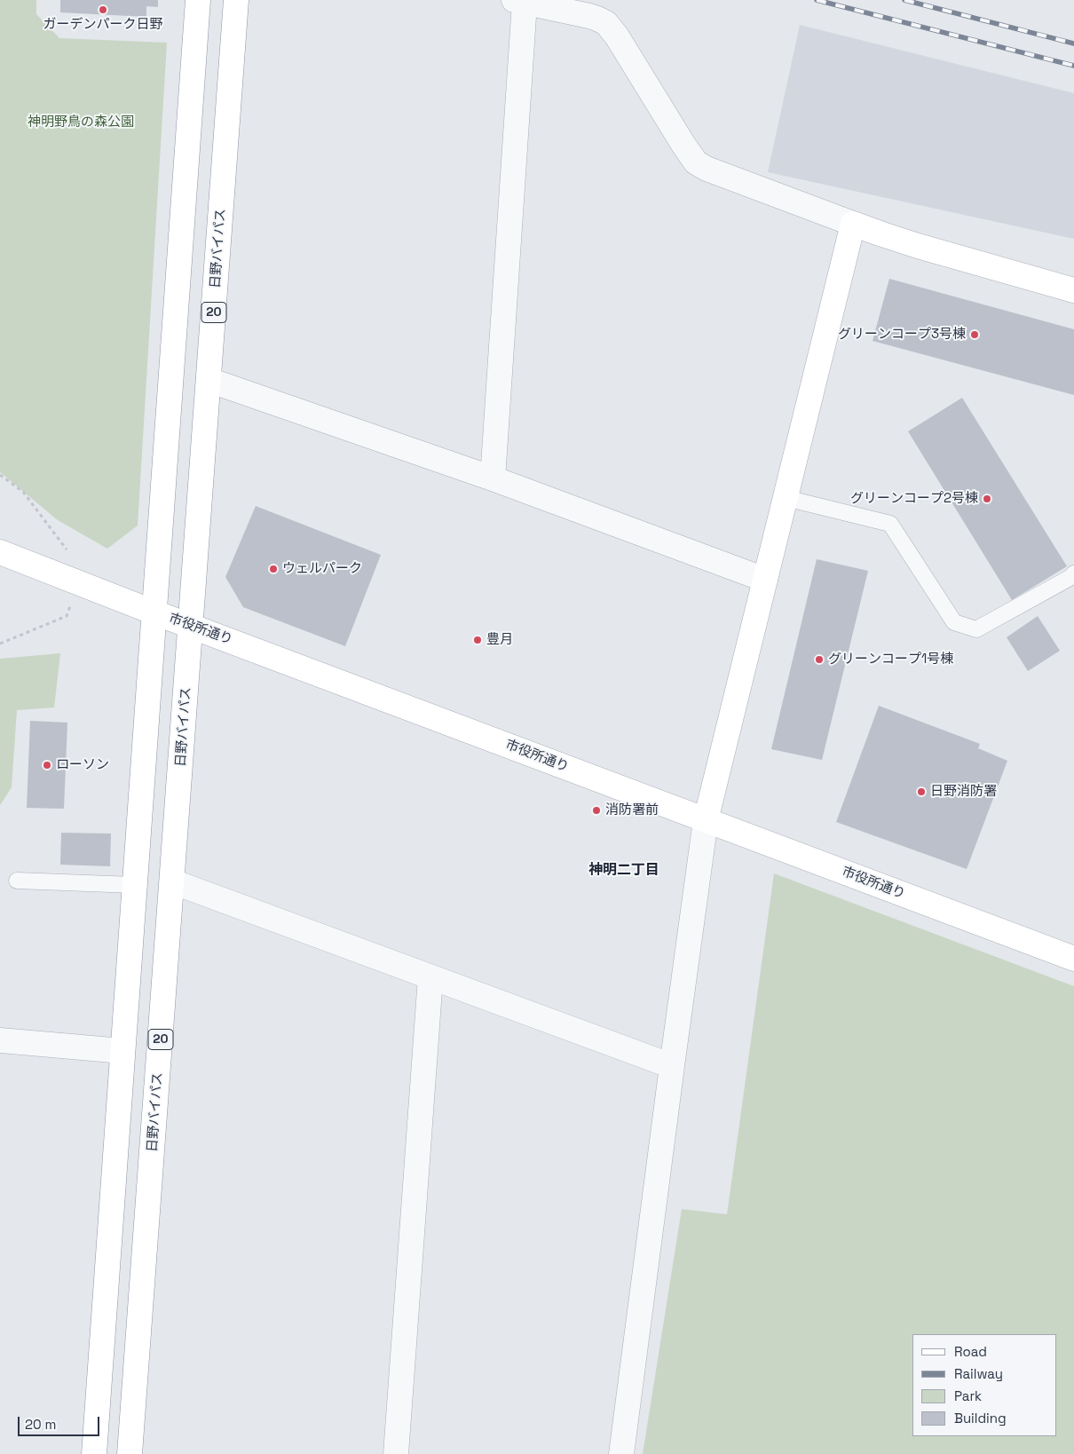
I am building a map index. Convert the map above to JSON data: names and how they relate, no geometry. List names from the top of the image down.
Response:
{
  "streets": {
    "main road": ["日野バイパス", "20", "市役所通り"]
  },
  "crossings": [
    ["日野バイパス", "市役所通り"]
  ],
  "districts": ["神明二丁目"],
  "parks": ["神明野鳥の森公園"],
  "places": [
    "ガーデンパーク日野",
    "グリーンコープ3号棟",
    "グリーンコープ2号棟",
    "ウェルパーク",
    "豊月",
    "グリーンコープ1号棟",
    "ローソン",
    "日野消防署",
    "消防署前"
  ],
  "legend": [
    "Road",
    "Railway",
    "Park",
    "Building"
  ],
  "scale_bar": "20 m"
}
